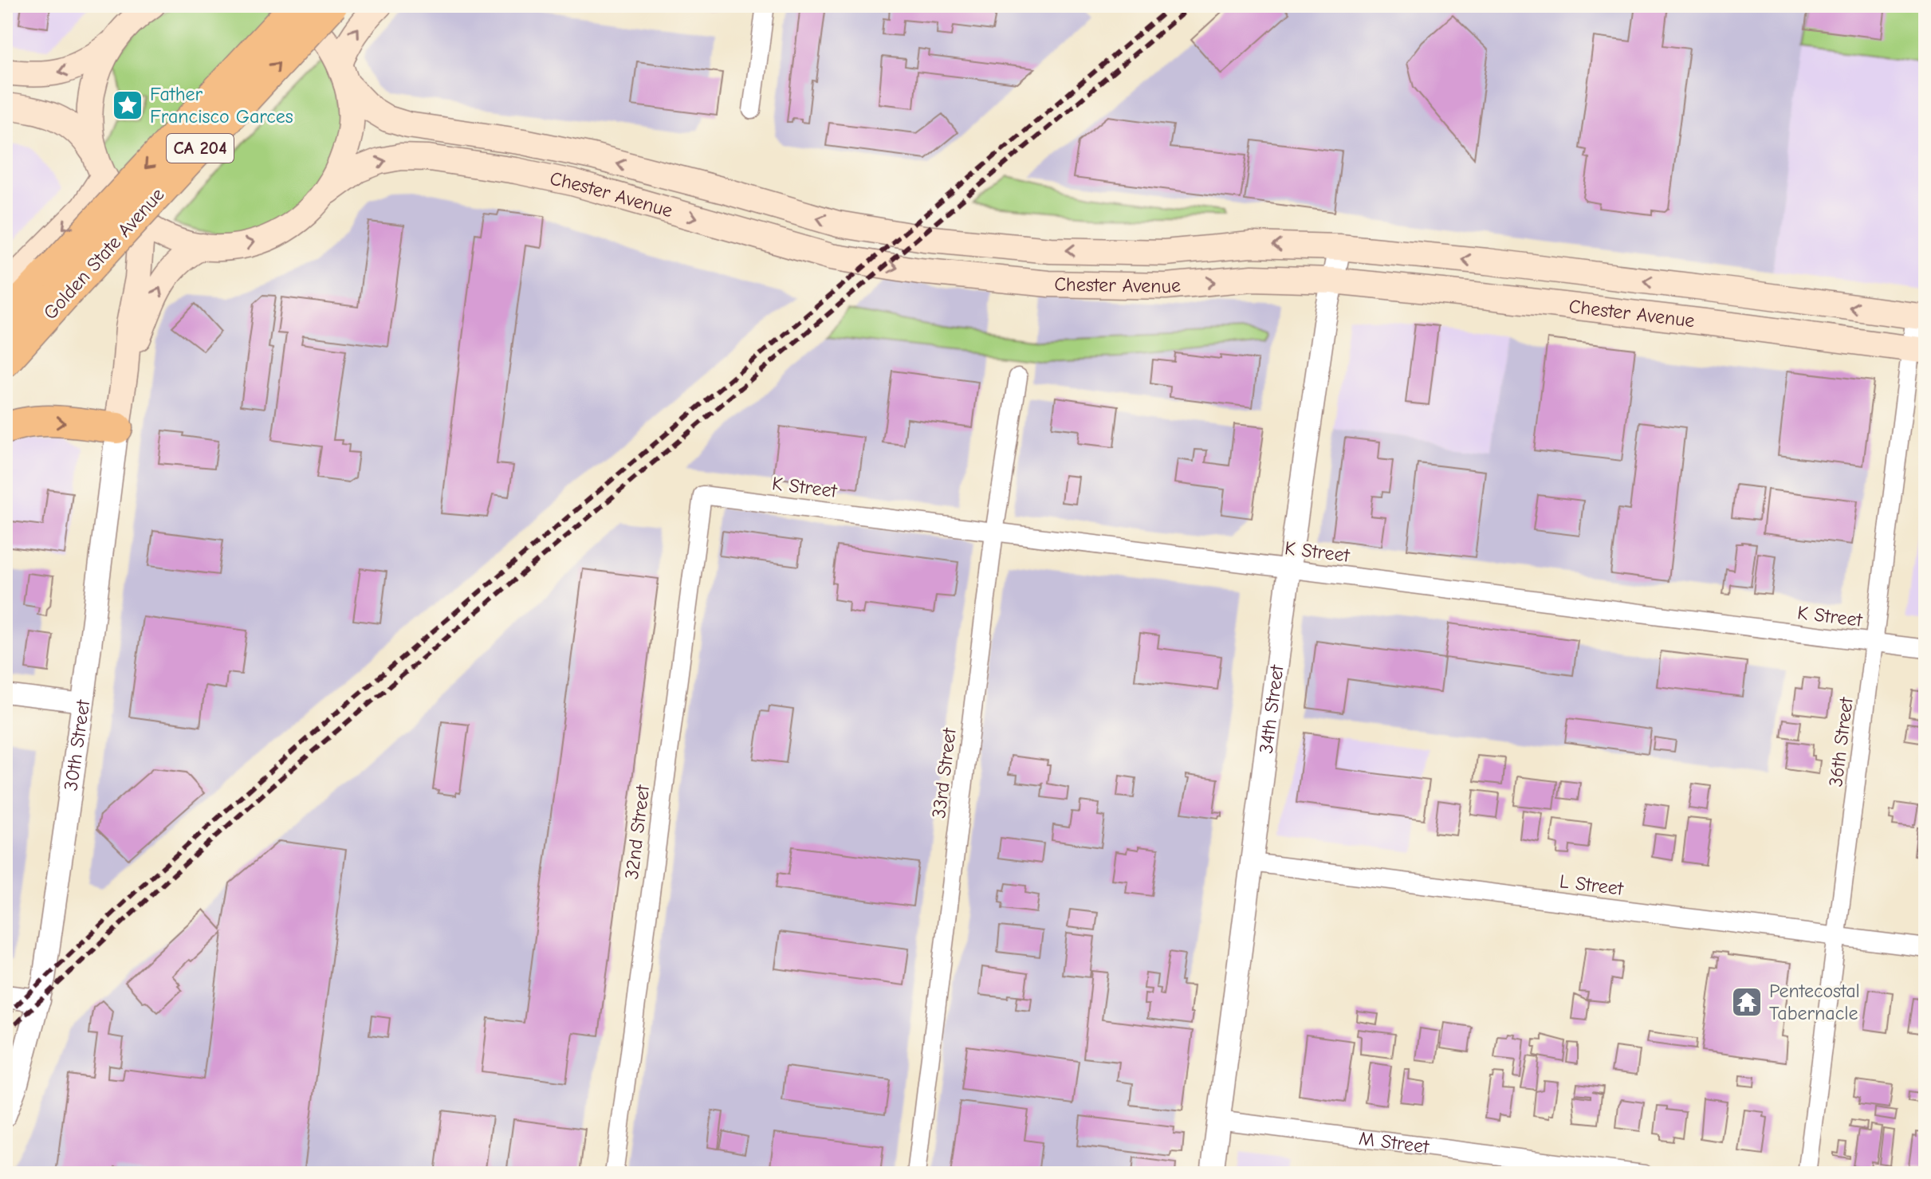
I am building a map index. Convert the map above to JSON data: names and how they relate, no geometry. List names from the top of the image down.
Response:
{
  "streets": {
    "highway": ["CA 204", "Golden State Avenue"],
    "main road": ["Chester Avenue", "30th Street"],
    "street": [
      "K Street",
      "34th Street",
      "36th Street",
      "33rd Street",
      "32nd Street",
      "L Street",
      "M Street"
    ]
  },
  "crossings": [
    ["Chester Avenue", "34th Street"],
    ["Chester Avenue", "36th Street"],
    ["K Street", "34th Street"],
    ["K Street", "36th Street"],
    ["K Street", "33rd Street"],
    ["K Street", "32nd Street"],
    ["34th Street", "L Street"],
    ["34th Street", "M Street"],
    ["36th Street", "L Street"]
  ],
  "places": {
    "place": ["Father Francisco Garces"],
    "temple": ["Pentecostal Tabernacle"]
  }
}
